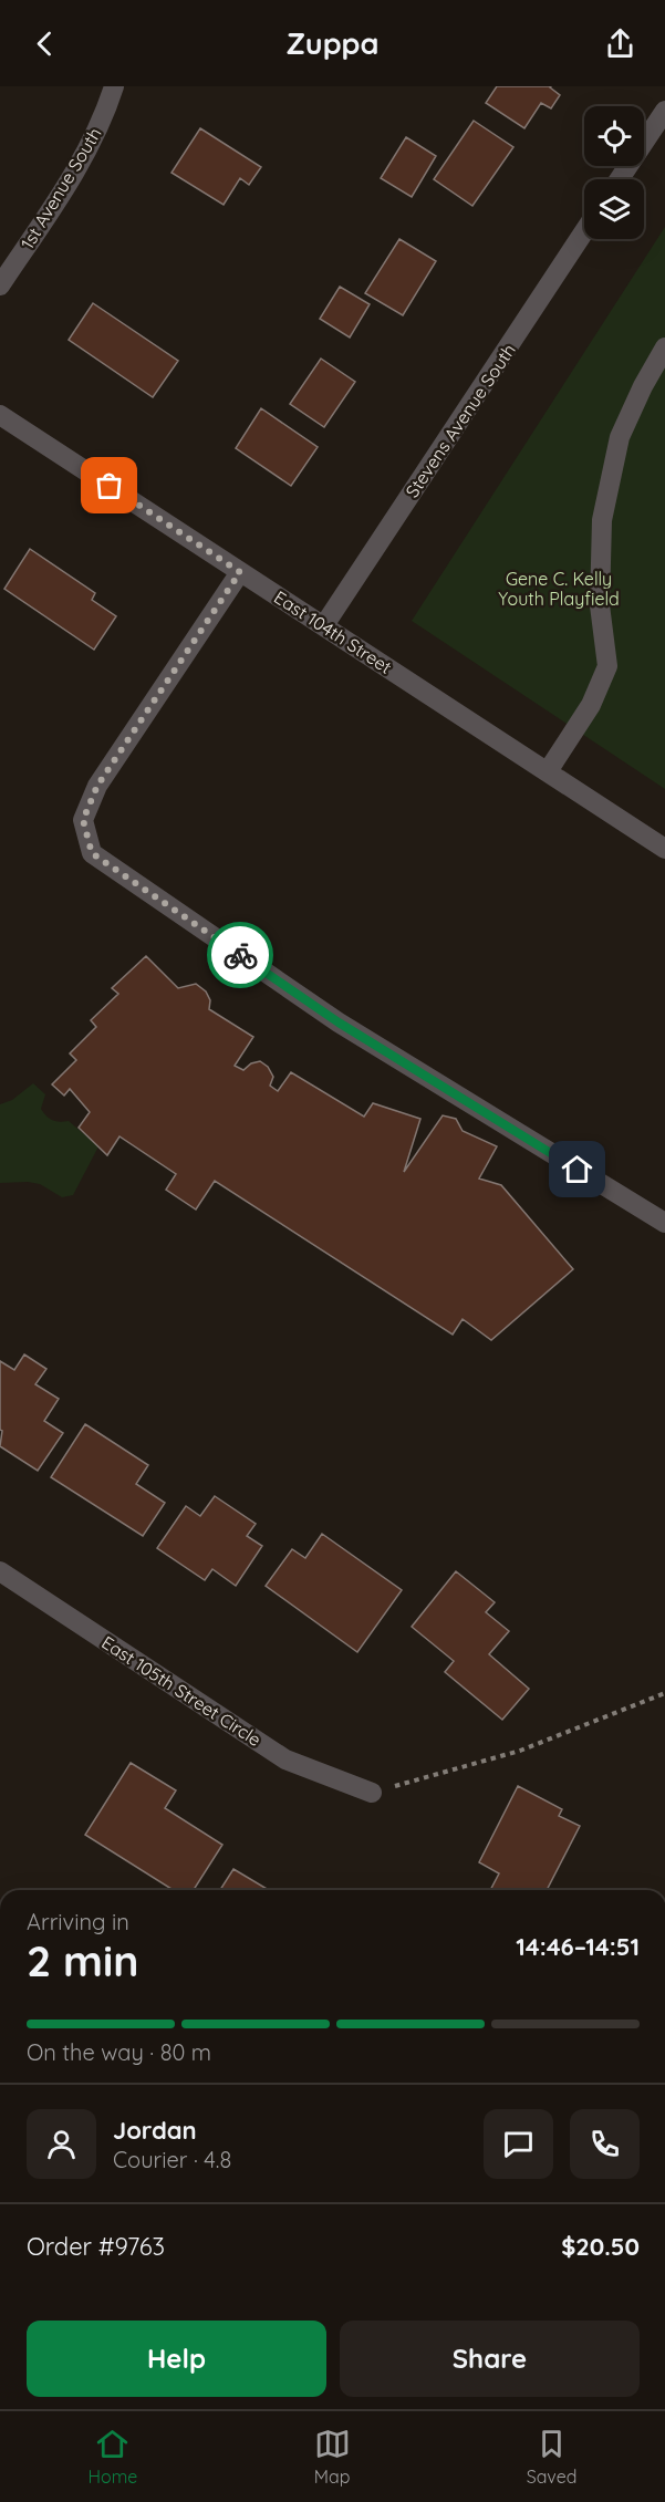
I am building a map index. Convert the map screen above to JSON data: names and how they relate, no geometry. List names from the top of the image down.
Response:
{
  "streets": {
    "street": [
      "1st Avenue South",
      "Stevens Avenue South",
      "East 104th Street",
      "East 105th Street Circle"
    ]
  },
  "crossings": [
    ["Stevens Avenue South", "East 104th Street"]
  ],
  "parks": ["Gene C. Kelly Youth Playfield"],
  "page": {
    "header": "Zuppa",
    "heading": ["2 min", "Arriving in", "14:46–14:51"],
    "panel": [
      "Jordan",
      "Courier · 4.8",
      "Order #9763",
      "$20.50"
    ],
    "bar": "On the way · 80 m",
    "buttons": ["Help", "Share"],
    "tabs": ["Home", "Map", "Saved"]
  }
}
